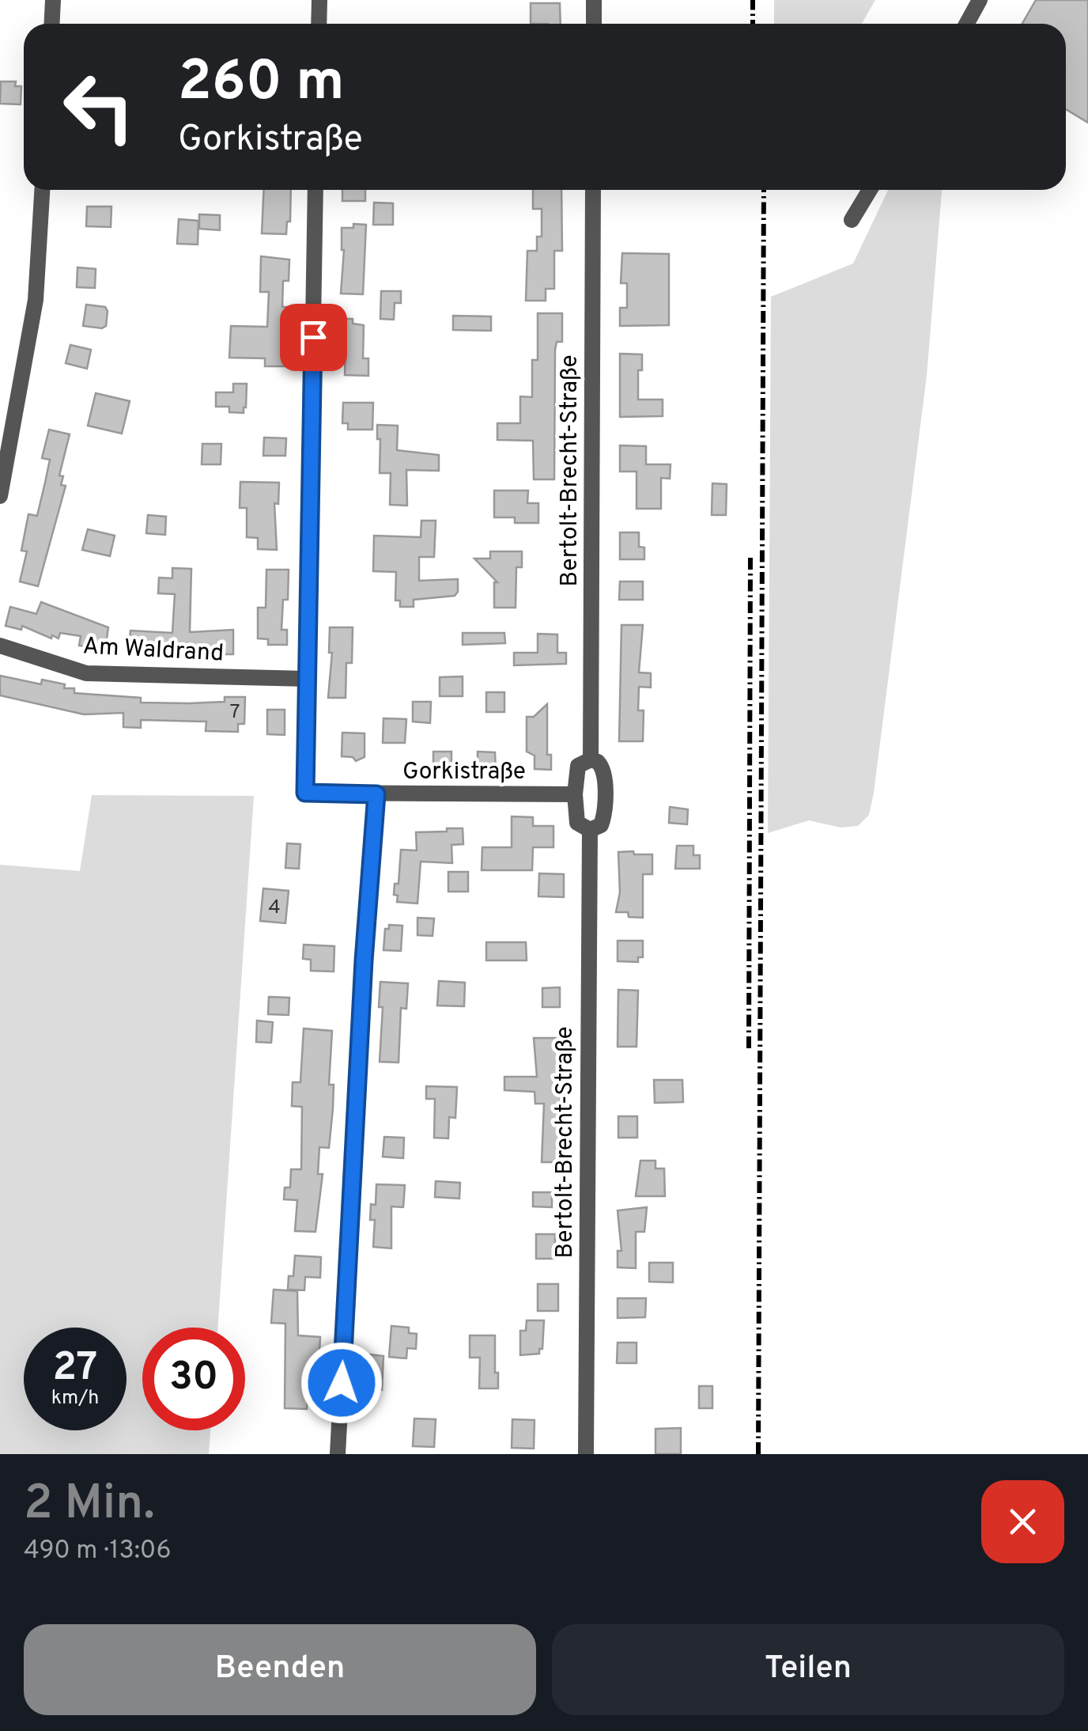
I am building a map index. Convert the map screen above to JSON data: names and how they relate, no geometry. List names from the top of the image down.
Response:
{
  "streets": {
    "street": ["Bertolt-Brecht-Straße", "Am Waldrand", "Gorkistraße"]
  },
  "crossings": [
    ["Bertolt-Brecht-Straße", "Gorkistraße"],
    ["Am Waldrand", "Gorkistraße"]
  ],
  "house_numbers": ["7", "4"],
  "page": {
    "turn": ["260 m", "Gorkistraße"],
    "speed": "27 km/h",
    "limit": "30",
    "heading": ["2 Min.", "490 m · 13:06"],
    "buttons": ["Beenden", "Teilen"]
  }
}
